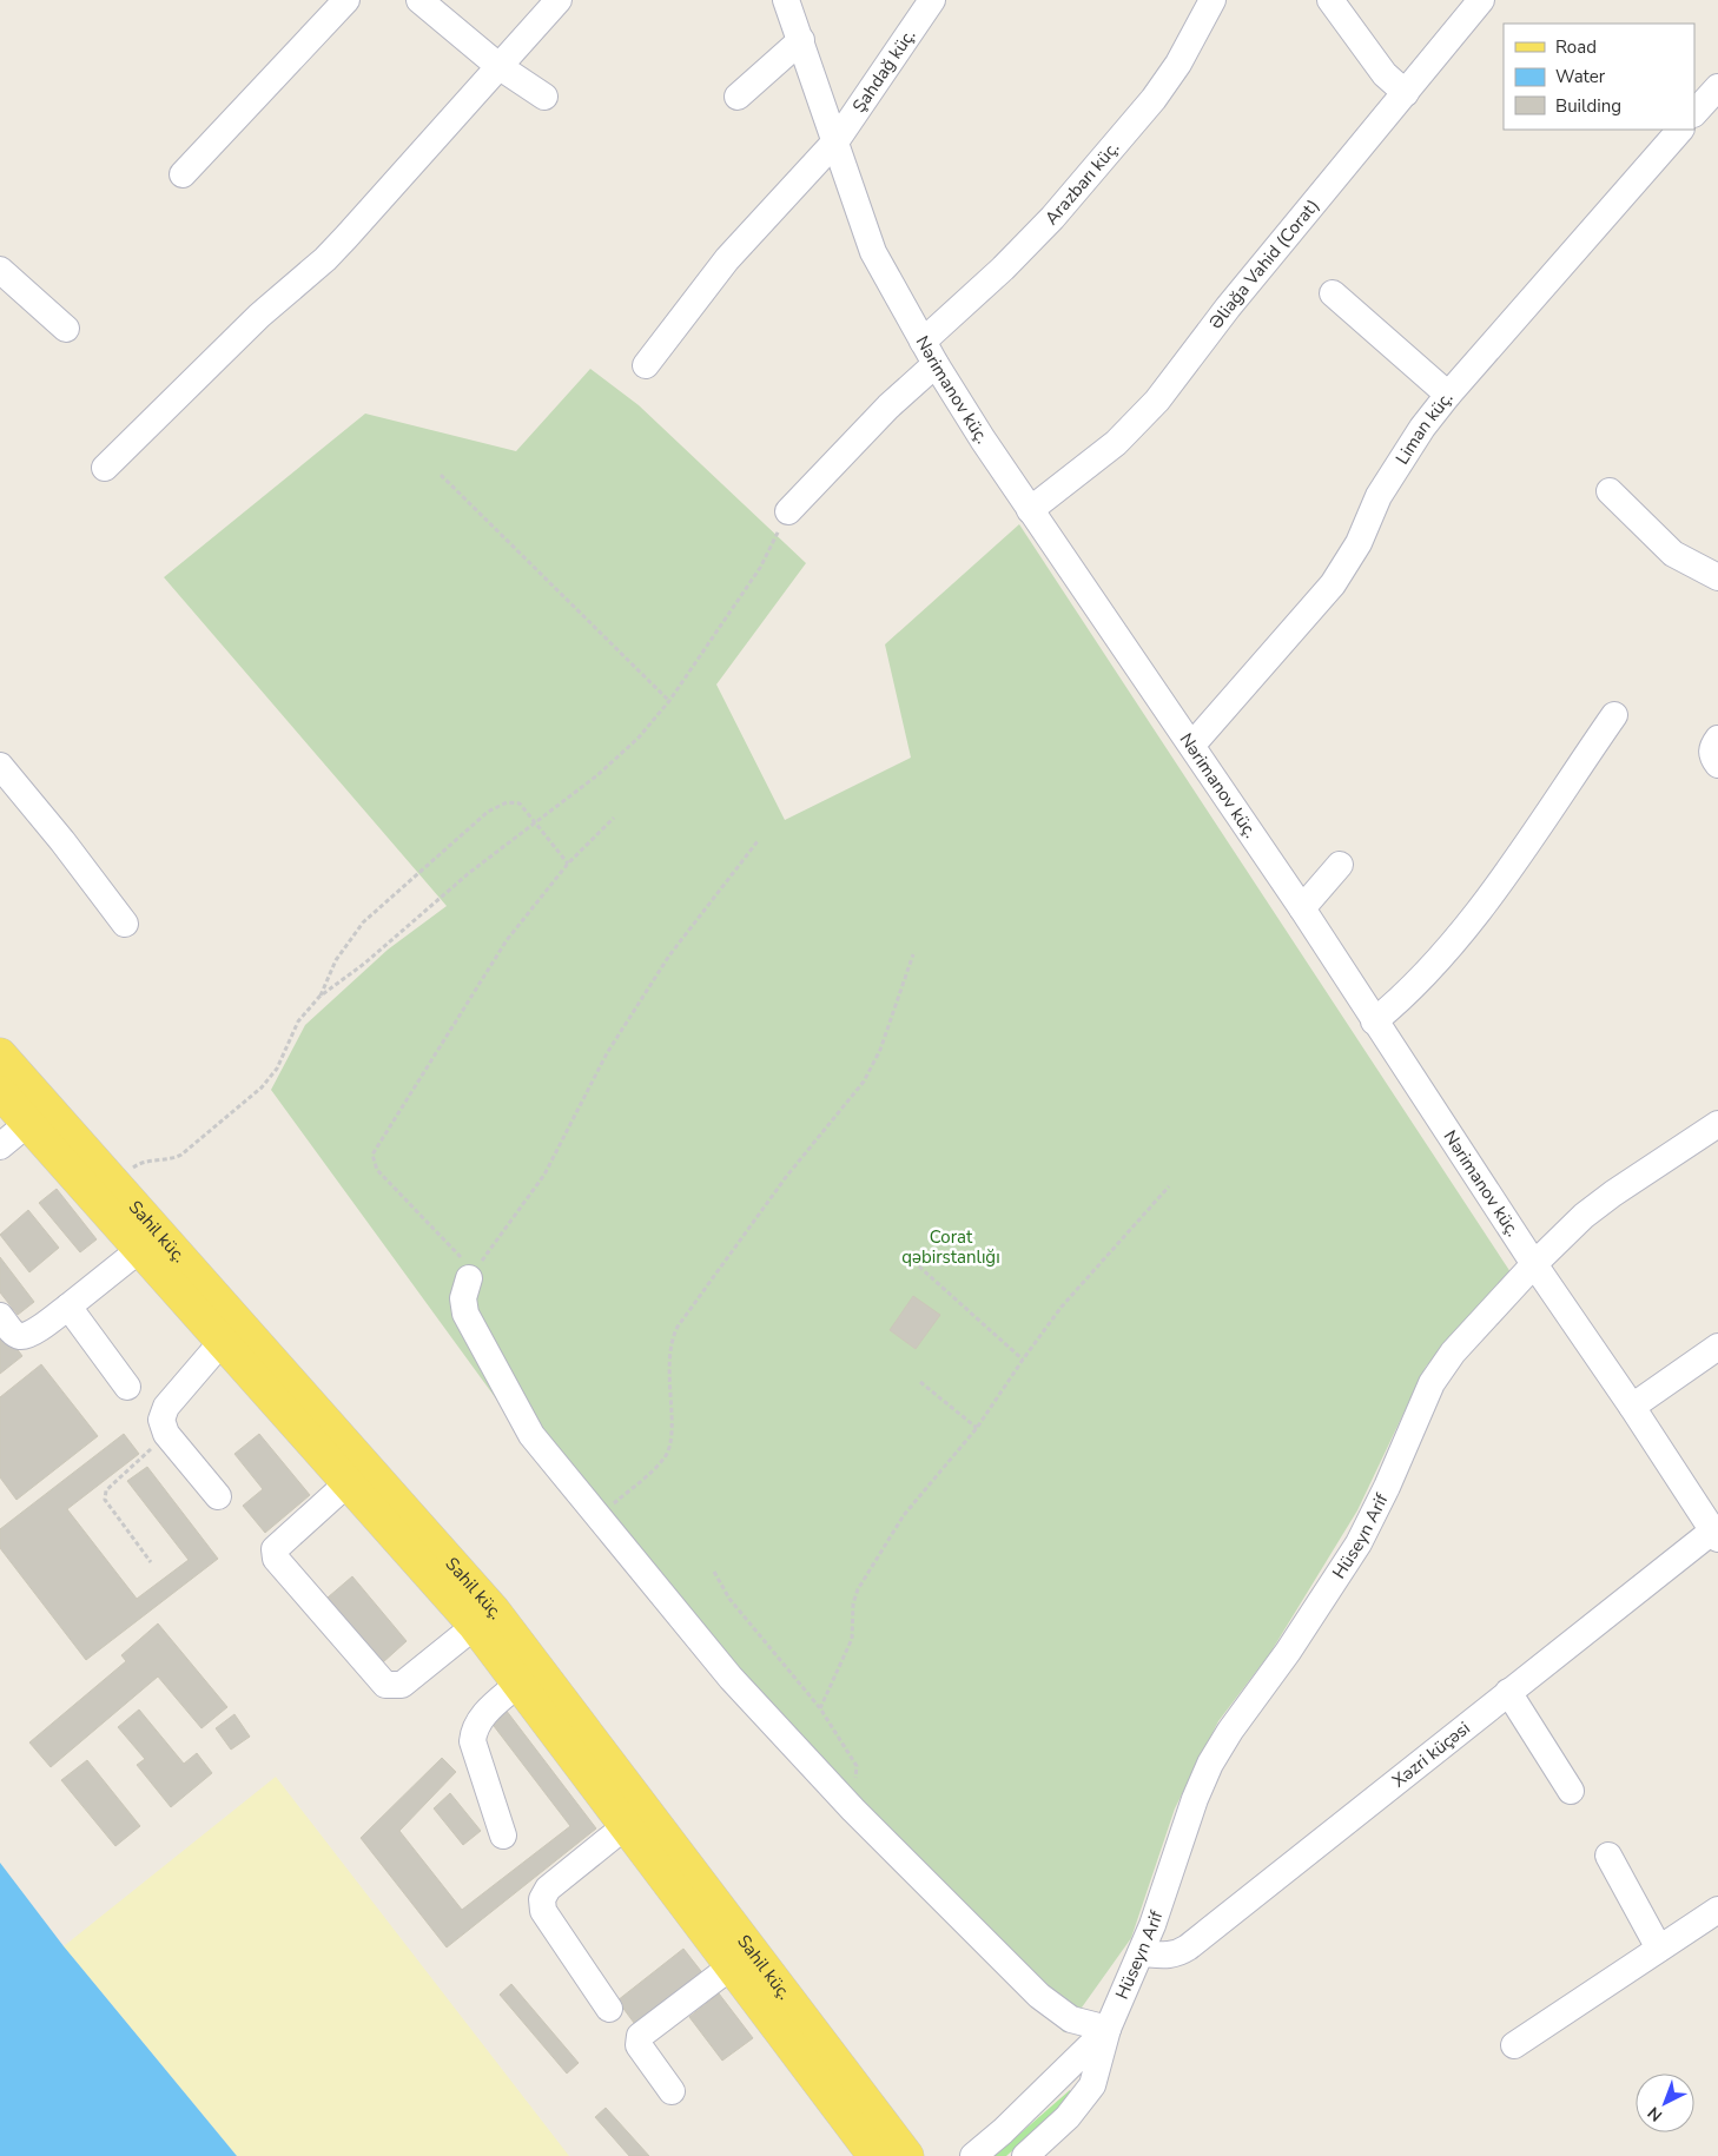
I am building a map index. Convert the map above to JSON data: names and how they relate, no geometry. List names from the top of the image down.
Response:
{
  "streets": {
    "main road": ["Sahil küç."],
    "street": [
      "Şahdağ küç.",
      "Arazbarı küç.",
      "Əliağa Vahid (Corat)",
      "Nərimanov küç.",
      "Liman küç.",
      "Hüseyn Arif",
      "Xəzri küçəsi"
    ]
  },
  "crossings": [
    ["Şahdağ küç.", "Nərimanov küç."],
    ["Arazbarı küç.", "Nərimanov küç."],
    ["Əliağa Vahid (Corat)", "Nərimanov küç."],
    ["Nərimanov küç.", "Liman küç."],
    ["Nərimanov küç.", "Hüseyn Arif"],
    ["Nərimanov küç.", "Xəzri küçəsi"],
    ["Hüseyn Arif", "Xəzri küçəsi"]
  ],
  "parks": ["Corat qəbirstanlığı"],
  "legend": ["Road", "Water", "Building"],
  "north": "bottom left"
}
